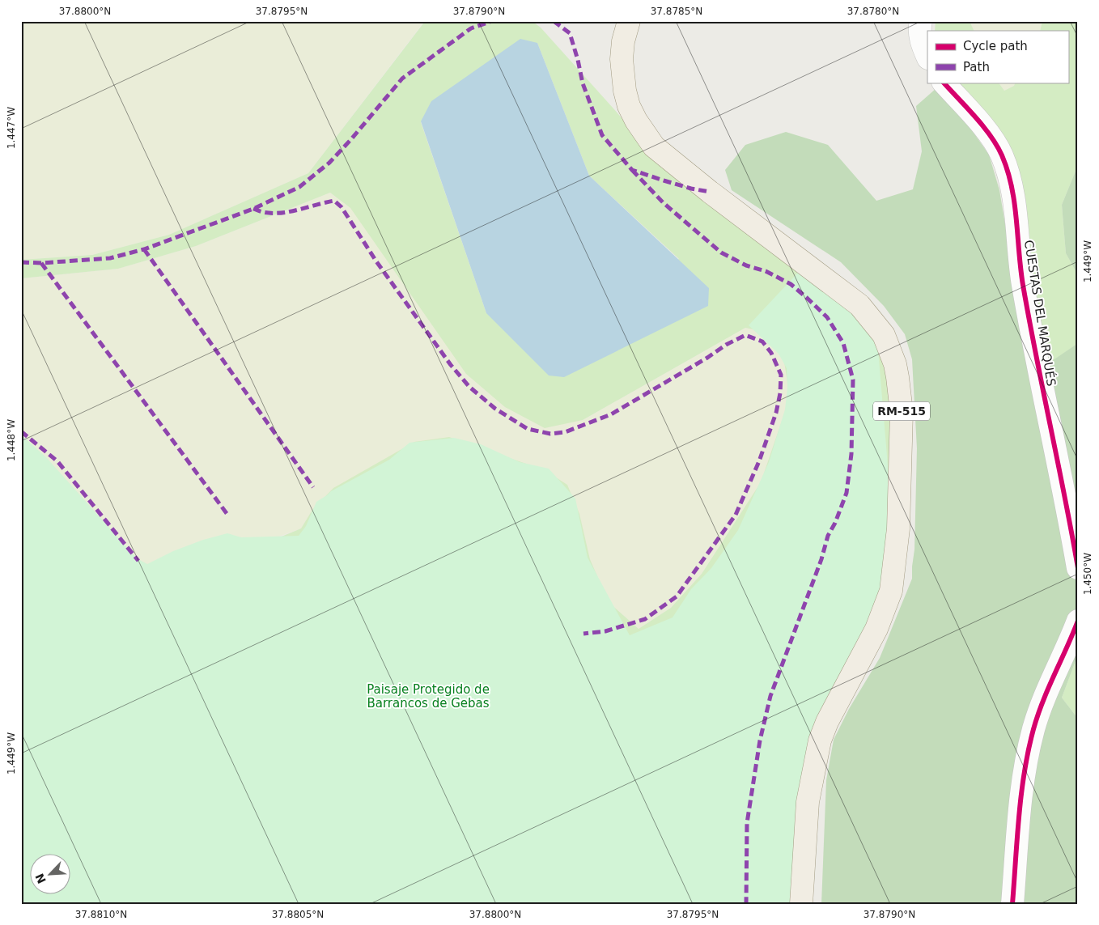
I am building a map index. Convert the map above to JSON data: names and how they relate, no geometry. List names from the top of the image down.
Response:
{
  "streets": {
    "main road": ["RM-515"],
    "street": ["CUESTAS DEL MARQUÉS"]
  },
  "parks": ["Paisaje Protegido de Barrancos de Gebas"],
  "legend": ["Cycle path", "Path"],
  "north": "bottom left",
  "coordinates": [
    "37.8800°N",
    "37.8795°N",
    "37.8790°N",
    "37.8785°N",
    "37.8780°N",
    "1.447°W",
    "1.449°W",
    "1.448°W",
    "1.450°W",
    "37.8810°N",
    "37.8805°N"
  ]
}
